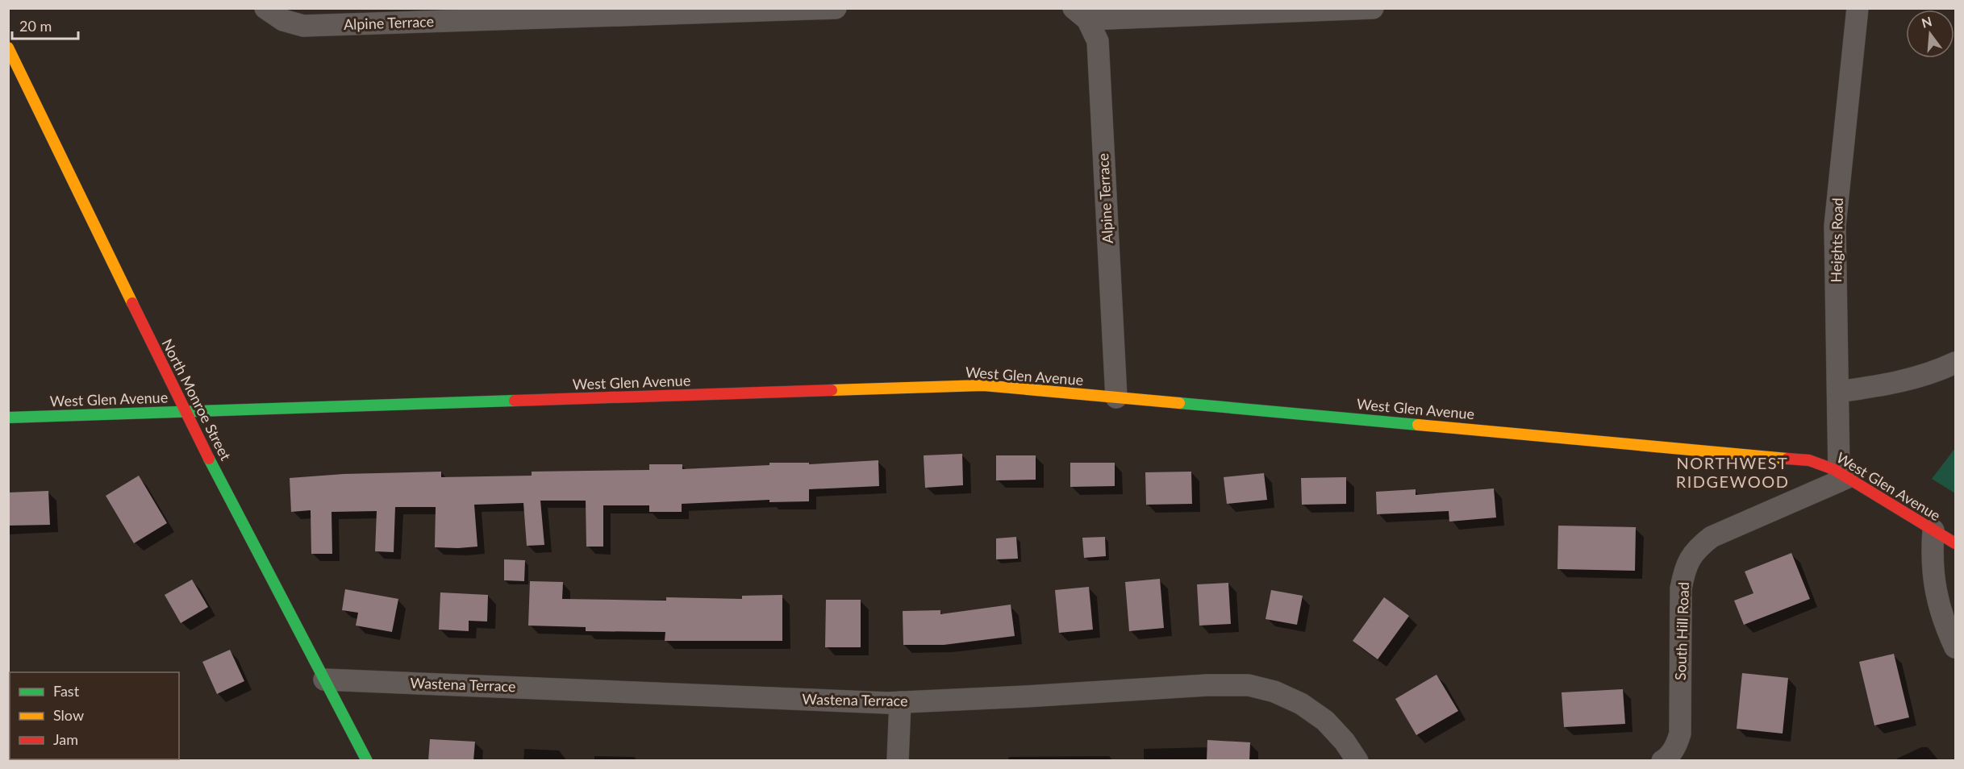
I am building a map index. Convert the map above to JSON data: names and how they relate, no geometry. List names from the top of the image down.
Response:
{
  "streets": {
    "street": [
      "Alpine Terrace",
      "Heights Road",
      "West Glen Avenue",
      "North Monroe Street",
      "South Hill Road",
      "Wastena Terrace"
    ]
  },
  "crossings": [
    ["Alpine Terrace", "West Glen Avenue"],
    ["Heights Road", "West Glen Avenue"],
    ["Heights Road", "South Hill Road"],
    ["West Glen Avenue", "North Monroe Street"],
    ["West Glen Avenue", "South Hill Road"],
    ["North Monroe Street", "Wastena Terrace"]
  ],
  "districts": ["NORTHWEST RIDGEWOOD"],
  "legend": ["Fast", "Slow", "Jam"],
  "scale_bar": "20 m",
  "north": "top"
}
